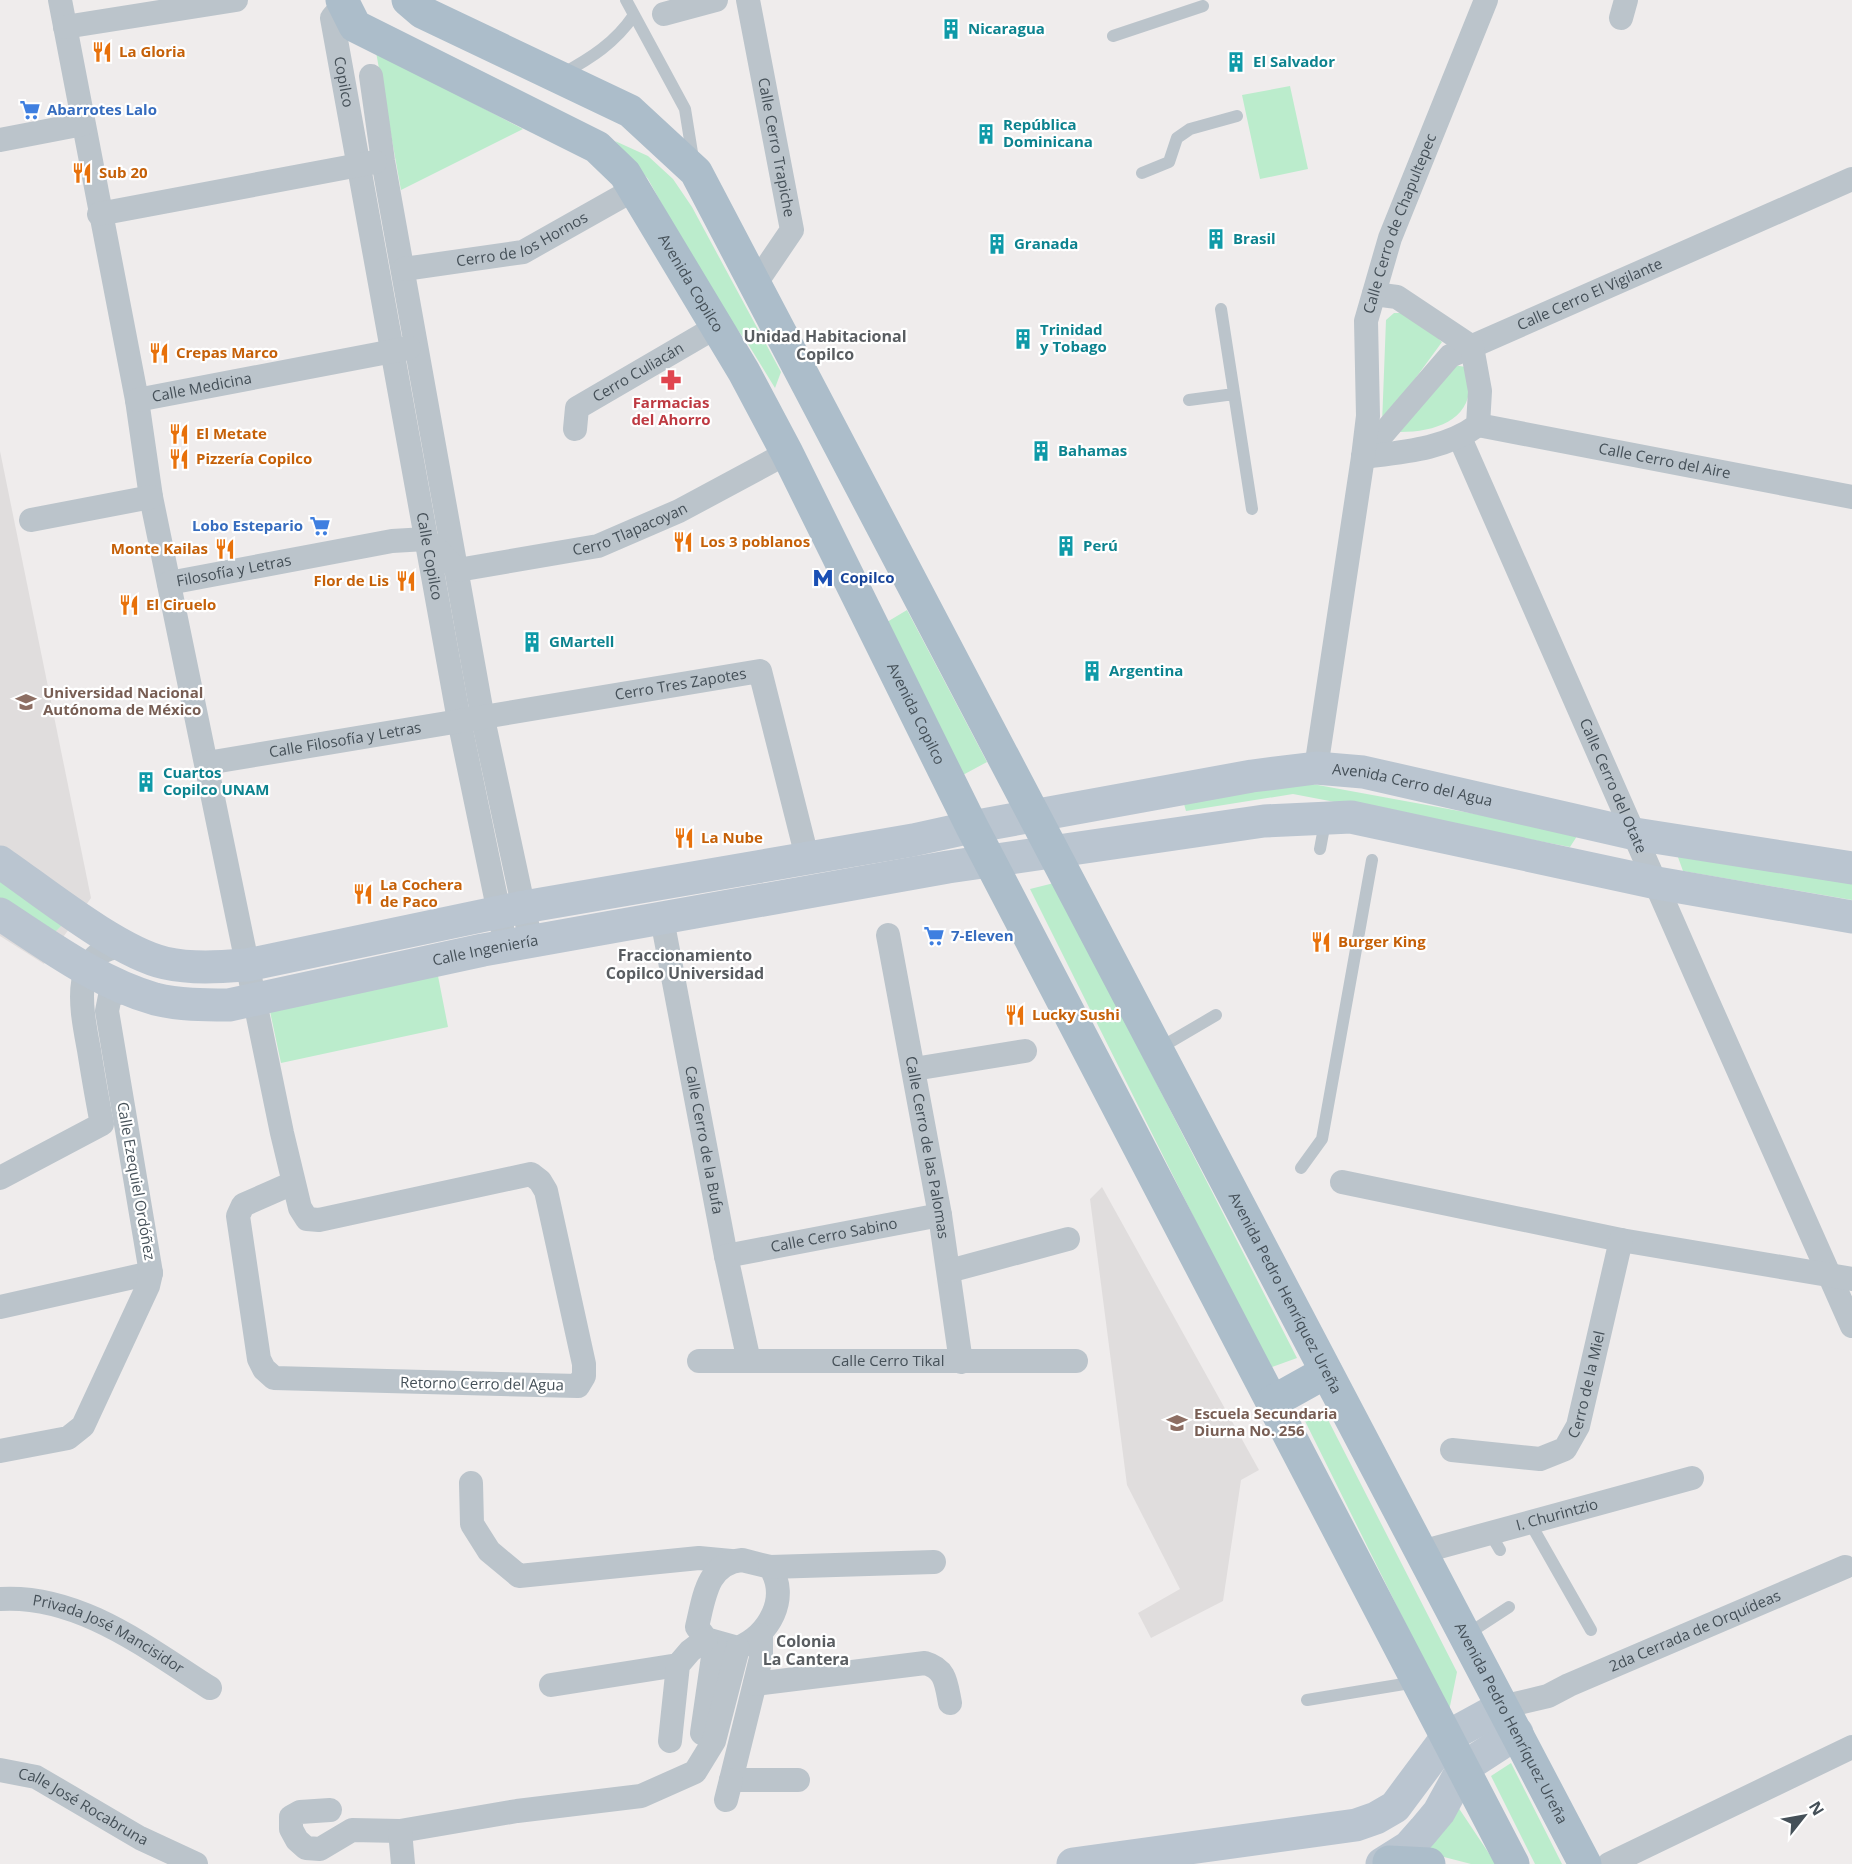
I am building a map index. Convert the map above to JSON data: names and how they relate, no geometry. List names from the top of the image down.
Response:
{
  "streets": {
    "main road": ["Avenida Copilco", "Avenida Pedro Henríquez Ureña"],
    "street": [
      "Copilco",
      "Calle Cerro Trapiche",
      "Calle Cerro de Chapultepec",
      "Cerro de los Hornos",
      "Calle Cerro El Vigilante",
      "Cerro Culiacán",
      "Calle Medicina",
      "Calle Cerro del Aire",
      "Cerro Tlapacoyan",
      "Calle Copilco",
      "Filosofía y Letras",
      "Cerro Tres Zapotes",
      "Calle Filosofía y Letras",
      "Calle Cerro del Otate",
      "Avenida Cerro del Agua",
      "Calle Ingeniería",
      "Calle Cerro de la Bufa",
      "Calle Cerro de las Palomas",
      "Calle Ezequiel Ordóñez",
      "Calle Cerro Sabino",
      "Calle Cerro Tikal",
      "Cerro de la Miel",
      "Retorno Cerro del Agua",
      "I. Churintzio",
      "2da Cerrada de Orquídeas",
      "Privada José Mancisidor",
      "Calle José Rocabruna"
    ]
  },
  "crossings": [
    ["Copilco", "Avenida Copilco"],
    ["Copilco", "Calle Copilco"],
    ["Calle Cerro de Chapultepec", "Calle Cerro El Vigilante"],
    ["Calle Cerro de Chapultepec", "Avenida Cerro del Agua"],
    ["Cerro de los Hornos", "Avenida Copilco"],
    ["Cerro de los Hornos", "Calle Copilco"],
    ["Avenida Copilco", "Cerro Culiacán"],
    ["Avenida Copilco", "Cerro Tlapacoyan"],
    ["Avenida Copilco", "Avenida Cerro del Agua"],
    ["Calle Cerro El Vigilante", "Calle Cerro del Otate"],
    ["Calle Medicina", "Calle Copilco"],
    ["Calle Cerro del Aire", "Calle Cerro del Otate"],
    ["Cerro Tlapacoyan", "Calle Copilco"],
    ["Calle Copilco", "Filosofía y Letras"],
    ["Calle Copilco", "Cerro Tres Zapotes"],
    ["Calle Copilco", "Calle Filosofía y Letras"],
    ["Calle Copilco", "Calle Ingeniería"],
    ["Filosofía y Letras", "Calle Filosofía y Letras"],
    ["Filosofía y Letras", "Calle Ingeniería"],
    ["Filosofía y Letras", "Retorno Cerro del Agua"],
    ["Cerro Tres Zapotes", "Calle Filosofía y Letras"],
    ["Calle Cerro del Otate", "Avenida Cerro del Agua"],
    ["Avenida Cerro del Agua", "Avenida Pedro Henríquez Ureña"],
    ["Calle Ingeniería", "Calle Cerro de la Bufa"],
    ["Calle Ingeniería", "Calle Ezequiel Ordóñez"],
    ["Calle Ingeniería", "Retorno Cerro del Agua"],
    ["Calle Cerro de la Bufa", "Calle Cerro Sabino"],
    ["Calle Cerro de la Bufa", "Calle Cerro Tikal"],
    ["Calle Cerro de las Palomas", "Calle Cerro Sabino"],
    ["Calle Cerro de las Palomas", "Calle Cerro Tikal"],
    ["Avenida Pedro Henríquez Ureña", "I. Churintzio"],
    ["Avenida Pedro Henríquez Ureña", "2da Cerrada de Orquídeas"]
  ],
  "districts": ["Unidad Habitacional Copilco", "Fraccionamiento Copilco Universidad", "Colonia La Cantera"],
  "places": {
    "building": [
      "Nicaragua",
      "El Salvador",
      "República Dominicana",
      "Brasil",
      "Granada",
      "Trinidad y Tobago",
      "Bahamas",
      "Perú",
      "GMartell",
      "Argentina",
      "Cuartos Copilco UNAM"
    ],
    "restaurant": [
      "La Gloria",
      "Sub 20",
      "Crepas Marco",
      "El Metate",
      "Pizzería Copilco",
      "Los 3 poblanos",
      "Monte Kailas",
      "Flor de Lis",
      "El Ciruelo",
      "La Nube",
      "La Cochera de Paco",
      "Burger King",
      "Lucky Sushi"
    ],
    "supermarket": ["Abarrotes Lalo", "Lobo Estepario", "7-Eleven"],
    "pharmacy": ["Farmacias del Ahorro"],
    "metro station": ["Copilco"],
    "school or university": ["Universidad Nacional Autónoma de México", "Escuela Secundaria Diurna No. 256"]
  },
  "north": "top right"
}
